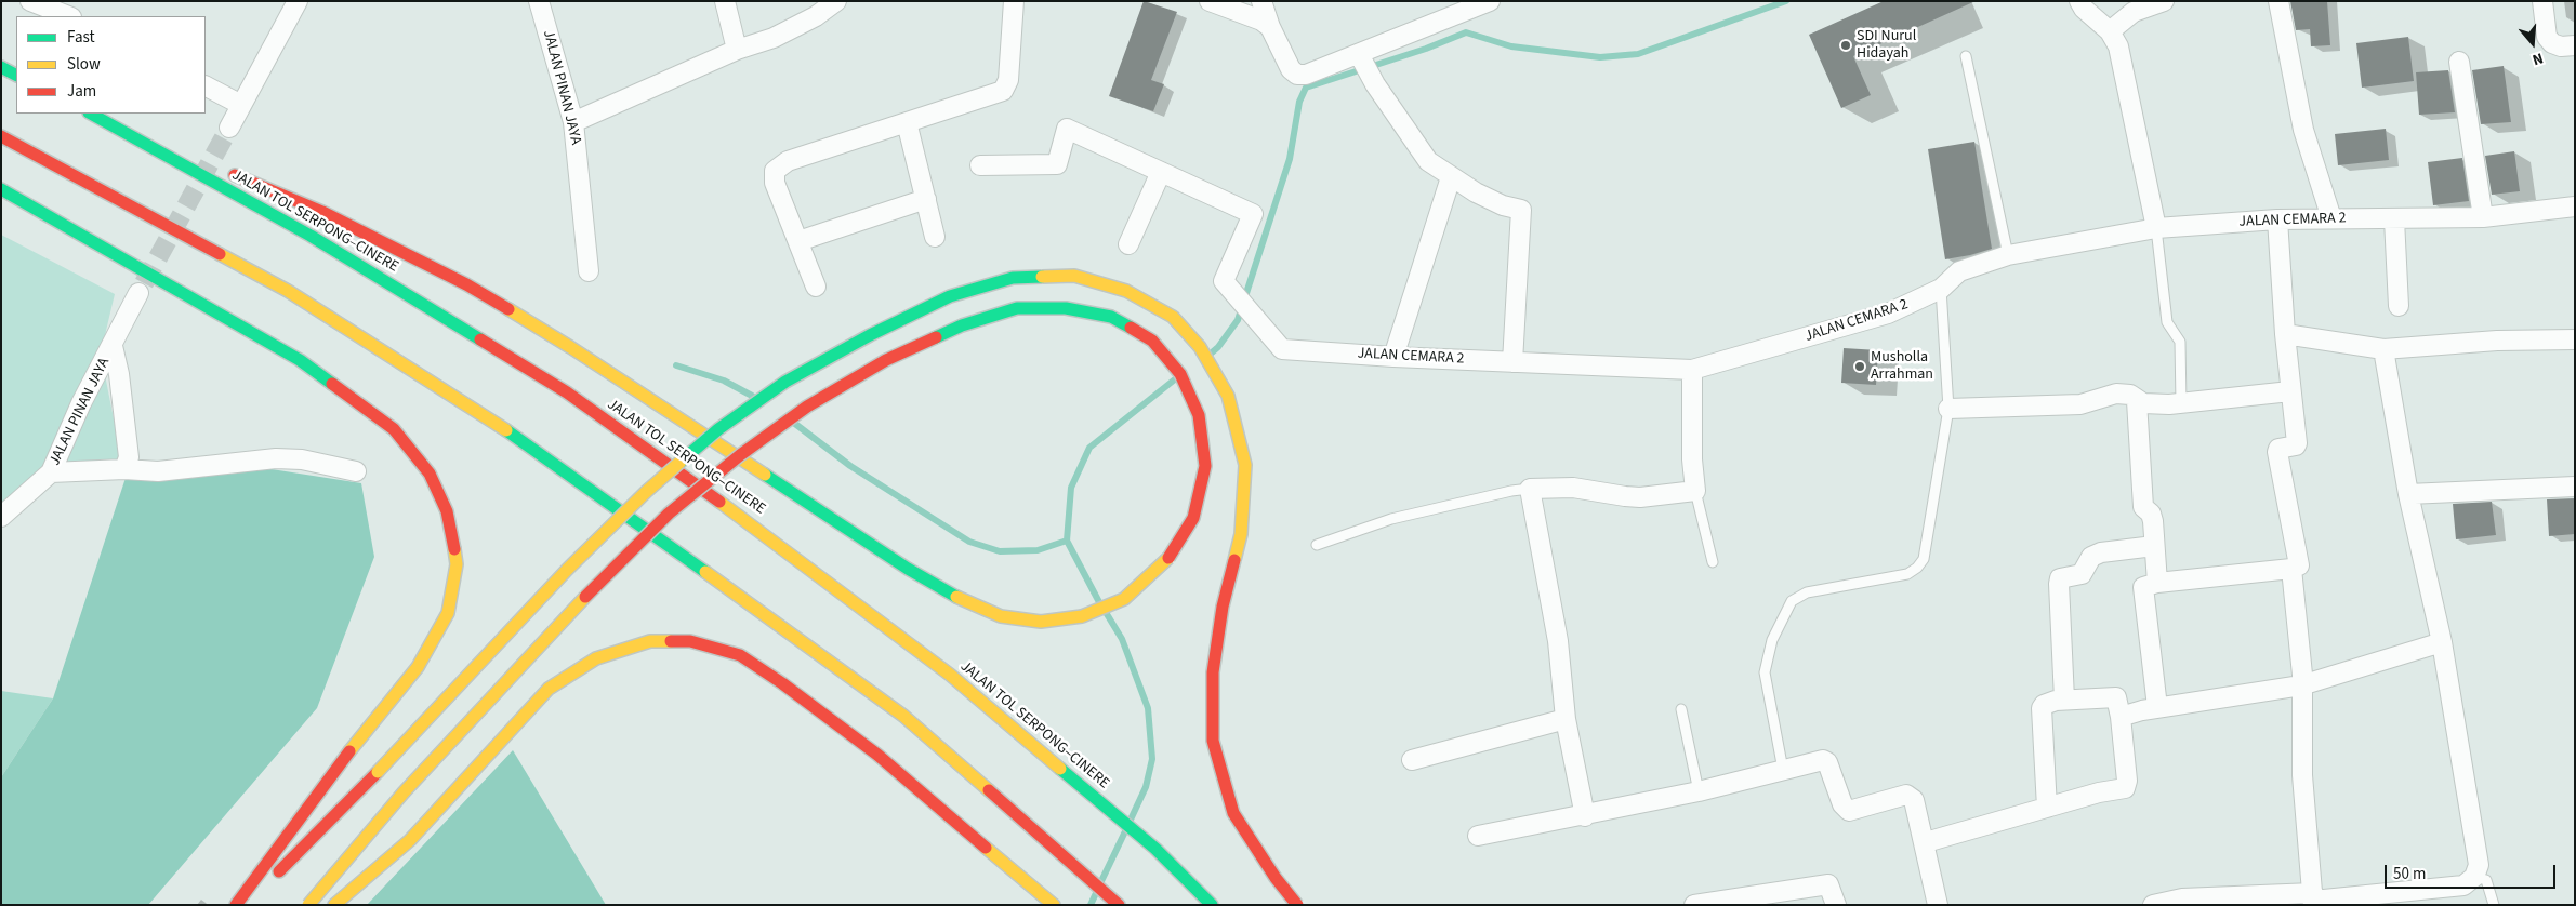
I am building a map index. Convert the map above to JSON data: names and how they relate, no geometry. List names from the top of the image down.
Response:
{
  "streets": {
    "highway": ["JALAN TOL SERPONG–CINERE"],
    "street": ["JALAN PINAN JAYA", "JALAN CEMARA 2"]
  },
  "places": ["SDI Nurul Hidayah", "Musholla Arrahman"],
  "legend": ["Fast", "Slow", "Jam"],
  "scale_bar": "50 m",
  "north": "bottom"
}
